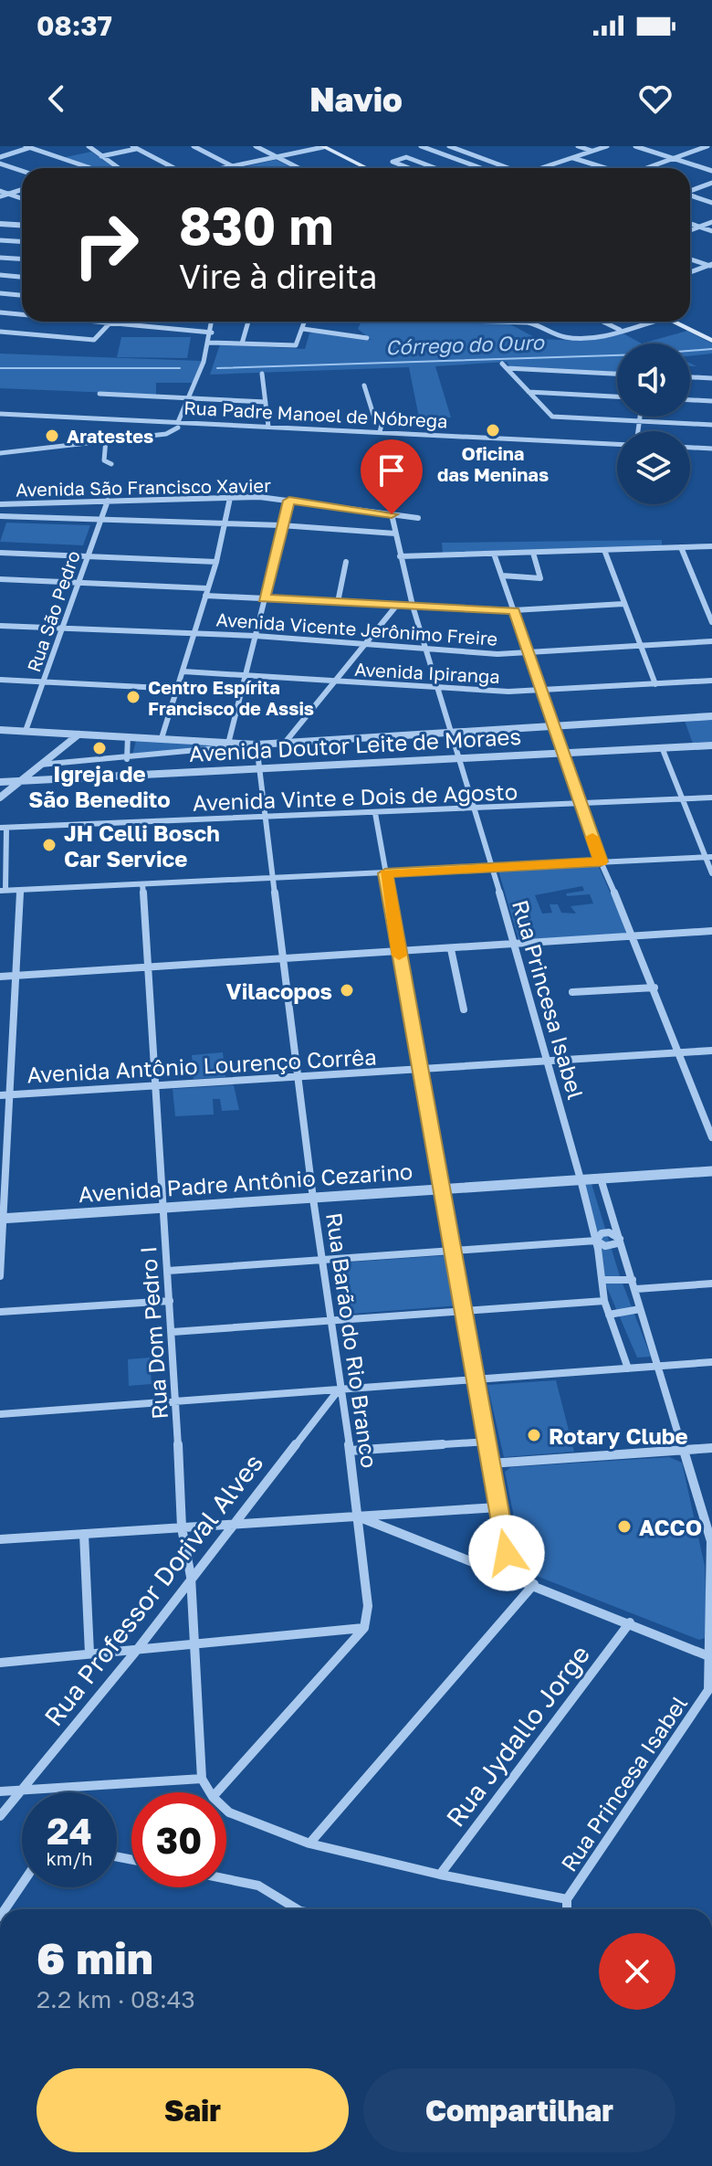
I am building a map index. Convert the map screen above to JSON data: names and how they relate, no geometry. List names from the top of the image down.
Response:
{
  "streets": {
    "street": [
      "Rua Padre Manoel de Nóbrega",
      "Avenida São Francisco Xavier",
      "Rua São Pedro",
      "Avenida Vicente Jerônimo Freire",
      "Avenida Ipiranga",
      "Avenida Doutor Leite de Moraes",
      "Avenida Vinte e Dois de Agosto",
      "Rua Princesa Isabel",
      "Avenida Antônio Lourenço Corrêa",
      "Avenida Padre Antônio Cezarino",
      "Rua Dom Pedro I",
      "Rua Barão do Rio Branco",
      "Rua Professor Dorival Alves",
      "Rua Jydallo Jorge"
    ]
  },
  "crossings": [
    ["Avenida São Francisco Xavier", "Rua São Pedro"],
    ["Avenida São Francisco Xavier", "Rua Princesa Isabel"],
    ["Rua São Pedro", "Avenida Vicente Jerônimo Freire"],
    ["Avenida Vicente Jerônimo Freire", "Rua Princesa Isabel"],
    ["Avenida Ipiranga", "Rua Princesa Isabel"],
    ["Avenida Doutor Leite de Moraes", "Rua Princesa Isabel"],
    ["Avenida Doutor Leite de Moraes", "Rua Barão do Rio Branco"],
    ["Avenida Vinte e Dois de Agosto", "Rua Princesa Isabel"],
    ["Avenida Vinte e Dois de Agosto", "Rua Barão do Rio Branco"],
    ["Rua Princesa Isabel", "Avenida Antônio Lourenço Corrêa"],
    ["Rua Princesa Isabel", "Avenida Padre Antônio Cezarino"],
    ["Avenida Antônio Lourenço Corrêa", "Rua Dom Pedro I"],
    ["Avenida Antônio Lourenço Corrêa", "Rua Barão do Rio Branco"],
    ["Avenida Padre Antônio Cezarino", "Rua Dom Pedro I"],
    ["Avenida Padre Antônio Cezarino", "Rua Barão do Rio Branco"],
    ["Rua Dom Pedro I", "Rua Professor Dorival Alves"],
    ["Rua Barão do Rio Branco", "Rua Professor Dorival Alves"]
  ],
  "water": ["Córrego do Ouro"],
  "places": [
    "Oficina das Meninas",
    "Aratestes",
    "Centro Espírita Francisco de Assis",
    "Igreja de São Benedito",
    "JH Celli Bosch Car Service",
    "Vilacopos",
    "Rotary Clube",
    "ACCO"
  ],
  "page": {
    "status": "08:37",
    "header": "Navio",
    "turn": ["830 m", "Vire à direita"],
    "speed": "24 km/h",
    "limit": "30",
    "heading": ["6 min", "2.2 km · 08:43"],
    "buttons": ["Sair", "Compartilhar"]
  }
}
